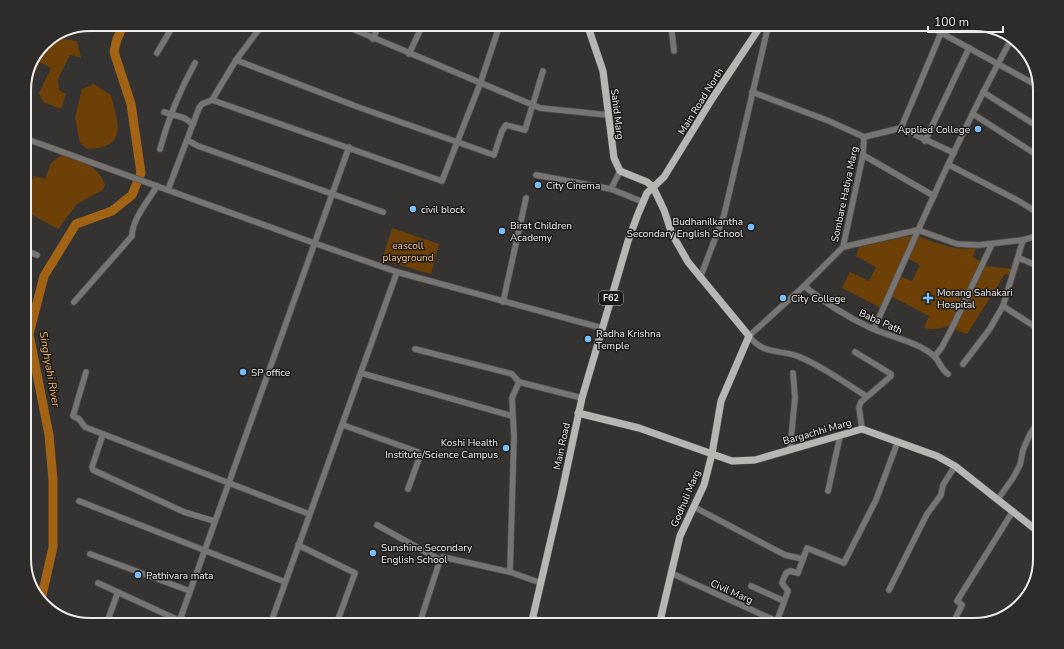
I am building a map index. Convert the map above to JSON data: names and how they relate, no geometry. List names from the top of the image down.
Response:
{
  "streets": {
    "main road": [
      "Main Road North",
      "Sahid Marg",
      "F62",
      "Bargachhi Marg",
      "Main Road",
      "Godhuli Marg"
    ],
    "street": ["Sombare Hatiya Marg", "Baba Path", "Civil Marg"]
  },
  "crossings": [
    ["Main Road North", "F62"],
    ["Sombare Hatiya Marg", "Baba Path"],
    ["Sombare Hatiya Marg", "Godhuli Marg"],
    ["F62", "Bargachhi Marg"],
    ["F62", "Main Road"],
    ["Bargachhi Marg", "Main Road"],
    ["Bargachhi Marg", "Godhuli Marg"],
    ["Godhuli Marg", "Civil Marg"]
  ],
  "water": ["Singhyahi River"],
  "parks": ["eascoll playground"],
  "places": {
    "other": [
      "Applied College",
      "City Cinema",
      "civil block",
      "Budhanilkantha Secondary English School",
      "Birat Children Academy",
      "City College",
      "Radha Krishna Temple",
      "SP office",
      "Koshi Health Institute/Science Campus",
      "Sunshine Secondary English School",
      "Pathivara mata"
    ],
    "health": ["Morang Sahakari Hospital"]
  },
  "scale_bar": "100 m"
}
